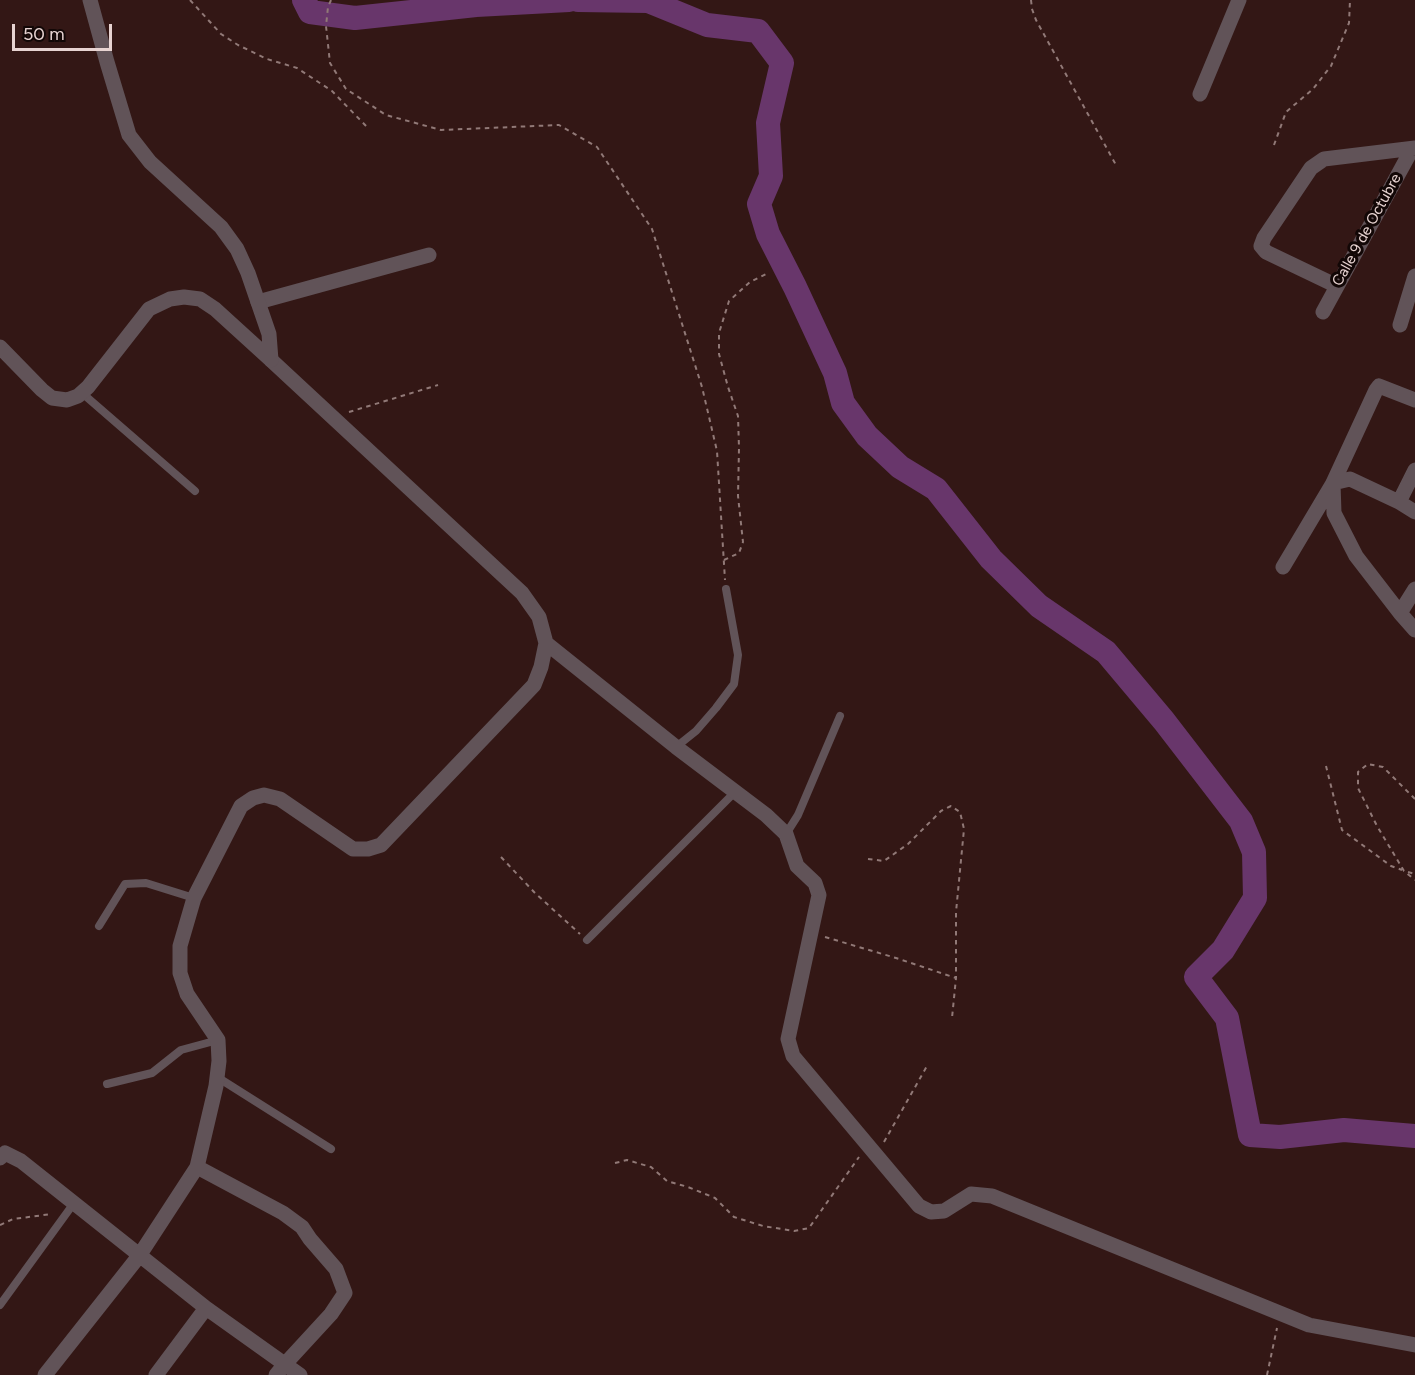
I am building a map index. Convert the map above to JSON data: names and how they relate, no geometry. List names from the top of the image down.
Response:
{
  "streets": {
    "street": ["Calle 9 de Octubre"]
  },
  "scale_bar": "50 m"
}
